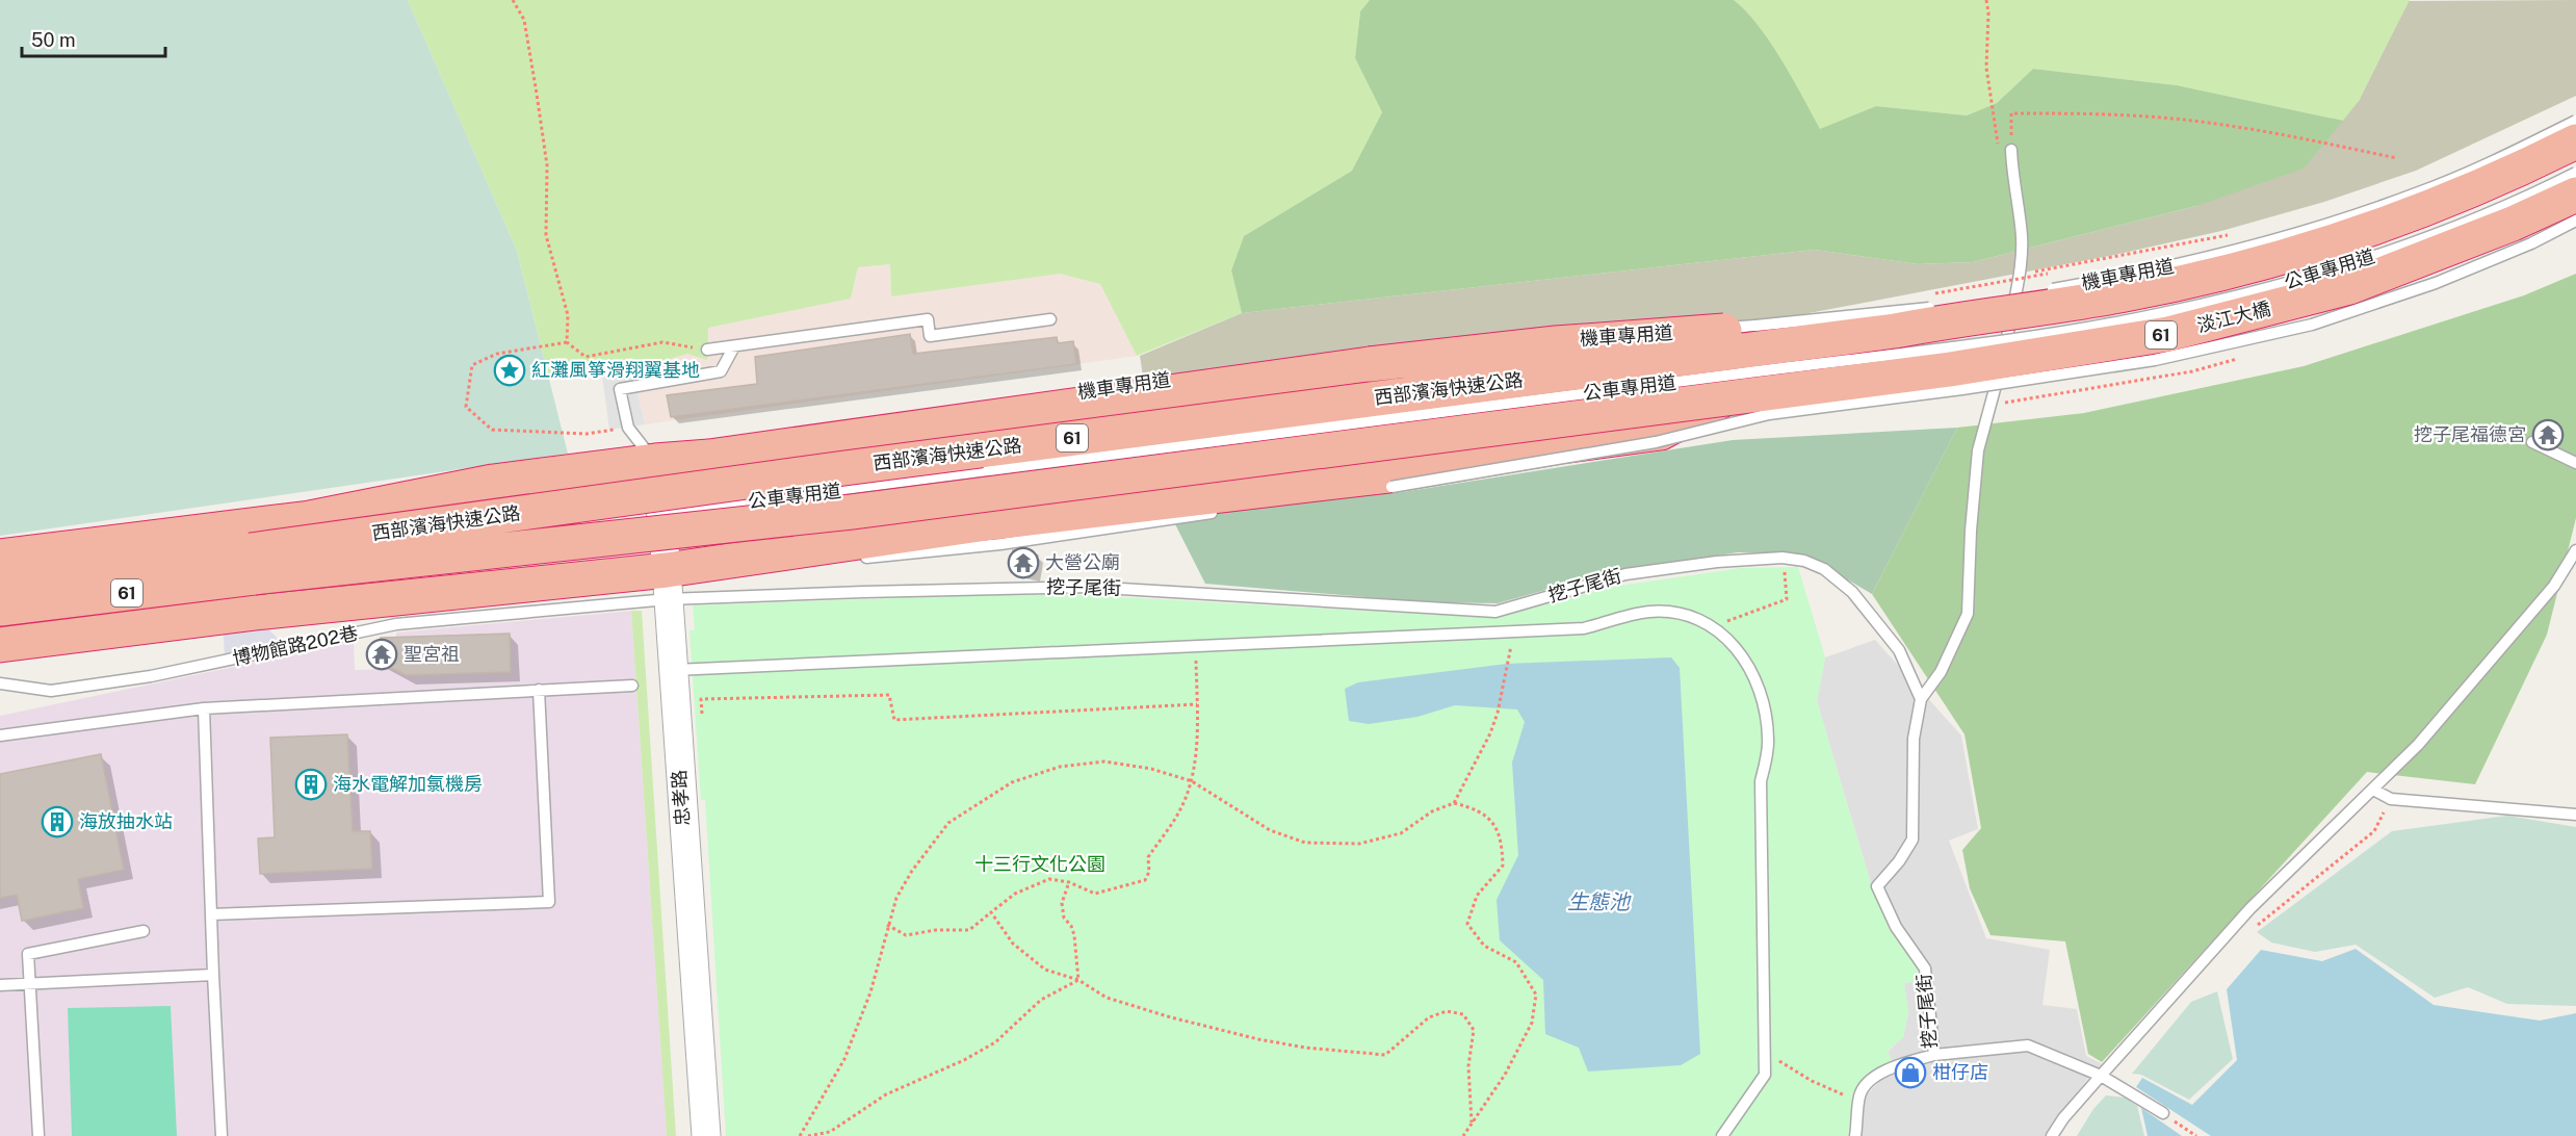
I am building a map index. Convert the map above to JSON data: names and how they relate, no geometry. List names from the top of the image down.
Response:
{
  "streets": {
    "highway": ["淡江大橋", "61", "西部濱海快速公路"],
    "street": ["忠孝路"],
    "lane": [
      "公車專用道",
      "機車專用道",
      "挖子尾街",
      "博物館路202巷"
    ]
  },
  "crossings": [
    ["公車專用道", "忠孝路"],
    ["淡江大橋", "西部濱海快速公路"],
    ["61", "西部濱海快速公路"],
    ["挖子尾街", "博物館路202巷"],
    ["挖子尾街", "忠孝路"],
    ["博物館路202巷", "忠孝路"]
  ],
  "water": ["生態池"],
  "parks": ["十三行文化公園"],
  "places": {
    "place": ["紅灘風箏滑翔翼基地"],
    "temple": ["挖子尾福德宮", "大營公廟", "聖宮祖"],
    "building": ["海水電解加氯機房", "海放抽水站"],
    "shop": ["柑仔店"]
  },
  "scale_bar": "50 m"
}
